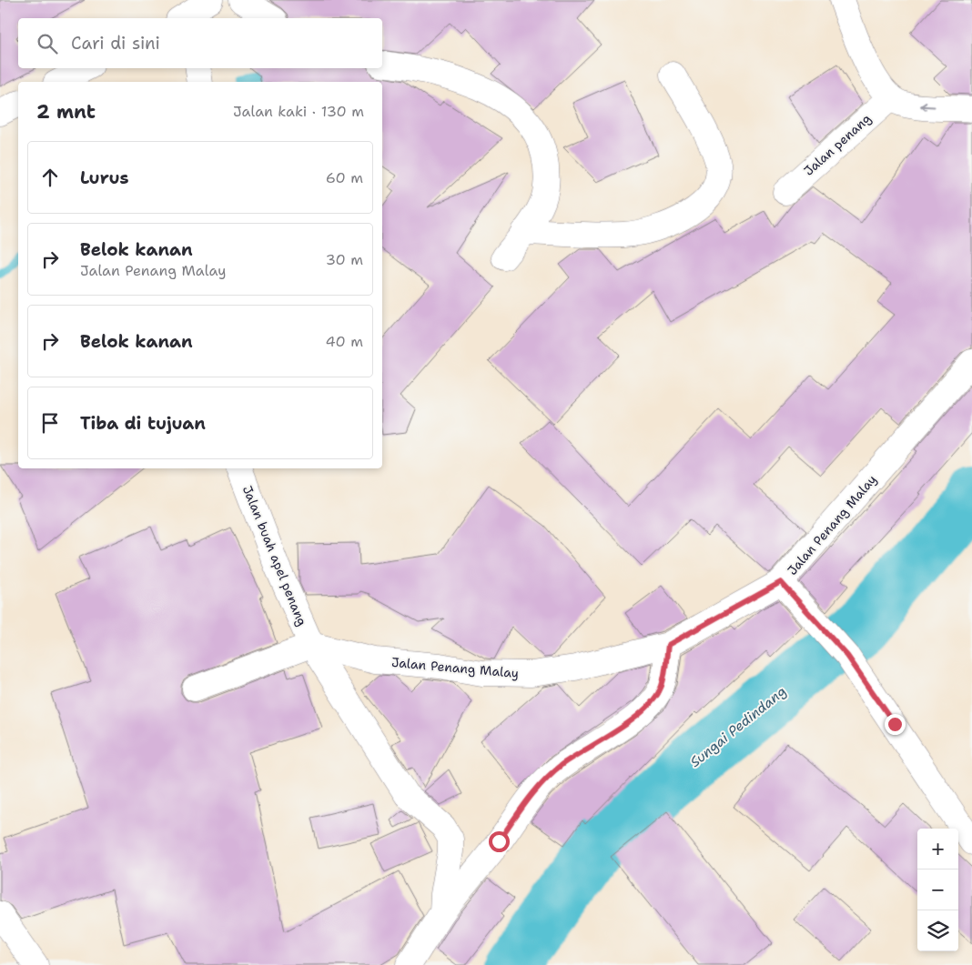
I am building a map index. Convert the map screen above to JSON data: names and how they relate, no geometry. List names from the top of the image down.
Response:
{
  "streets": {
    "street": ["Jalan penang", "Jalan Penang Malay", "Jalan buah apel penang"]
  },
  "crossings": [
    ["Jalan Penang Malay", "Jalan buah apel penang"]
  ],
  "water": ["Sungai Pedindang"],
  "page": {
    "search": "Cari di sini",
    "heading": ["2 mnt", "Jalan kaki · 130 m"],
    "list": [
      ["Lurus", "60 m"],
      ["Belok kanan", "Jalan Penang Malay", "30 m"],
      ["Belok kanan", "40 m"],
      "Tiba di tujuan"
    ],
    "map_buttons": ["+", "−"]
  }
}
